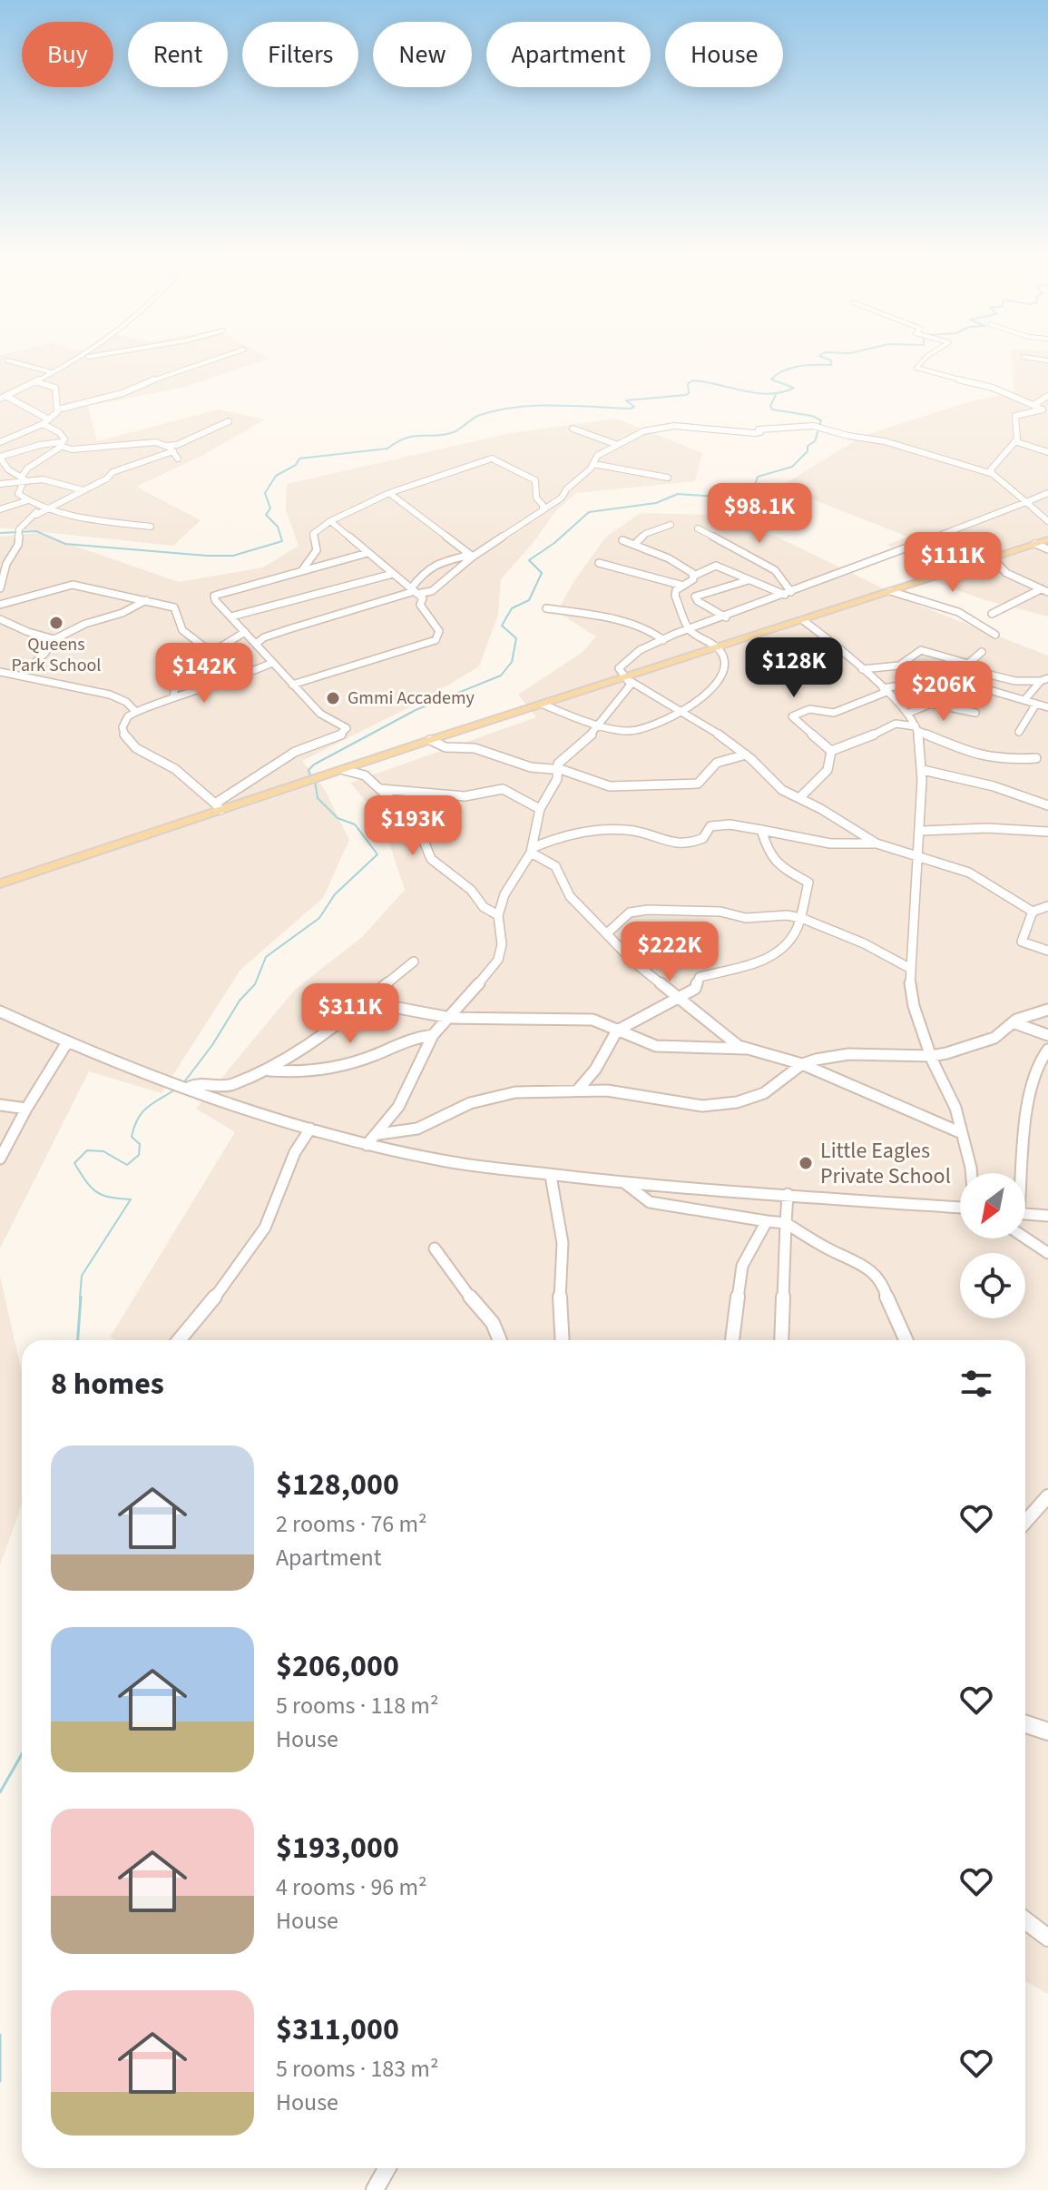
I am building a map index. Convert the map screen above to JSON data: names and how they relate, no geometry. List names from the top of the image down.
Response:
{
  "places": ["Queens Park School", "Gmmi Accademy", "Little Eagles Private School"],
  "north": "bottom left",
  "page": {
    "chip": [
      "Buy",
      "Rent",
      "Filters",
      "New",
      "Apartment",
      "House"
    ],
    "price": [
      "$98.1K",
      "$111K",
      "$128K",
      "$142K",
      "$206K",
      "$193K",
      "$222K",
      "$311K"
    ],
    "heading": "8 homes",
    "list": [
      {
        "name": "$128,000",
        "note": "2 rooms · 76 m² · Apartment"
      },
      {
        "name": "$206,000",
        "note": "5 rooms · 118 m² · House"
      },
      {
        "name": "$193,000",
        "note": "4 rooms · 96 m² · House"
      },
      {
        "name": "$311,000",
        "note": "5 rooms · 183 m² · House"
      }
    ]
  }
}
